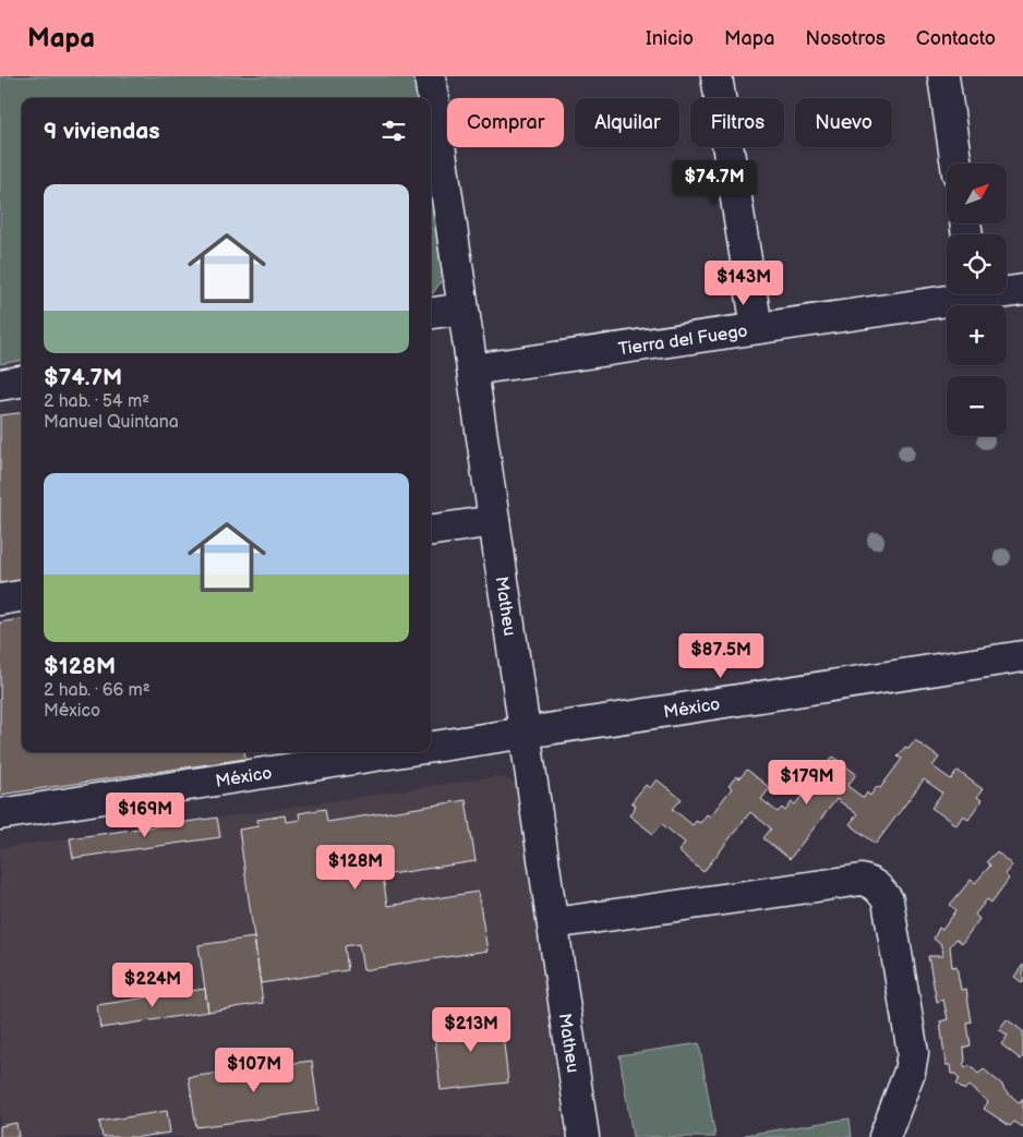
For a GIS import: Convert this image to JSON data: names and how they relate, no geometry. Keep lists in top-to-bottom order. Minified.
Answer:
{"streets":{"street":["Tierra del Fuego","Matheu","México"]},"crossings":[["Tierra del Fuego","Matheu"],["Matheu","México"]],"north":"top right","page":{"header":"Mapa","nav":["Inicio","Mapa","Nosotros","Contacto"],"chip":["Comprar","Alquilar","Filtros","Nuevo"],"heading":"9 viviendas","price":["$74.7M","$143M","$87.5M","$179M","$169M","$128M","$224M","$213M","$107M"],"map_buttons":["+","−"],"list":[{"name":"$74.7M","note":"2 hab. · 54 m² · Manuel Quintana"},{"name":"$128M","note":"2 hab. · 66 m² · México"}]}}
